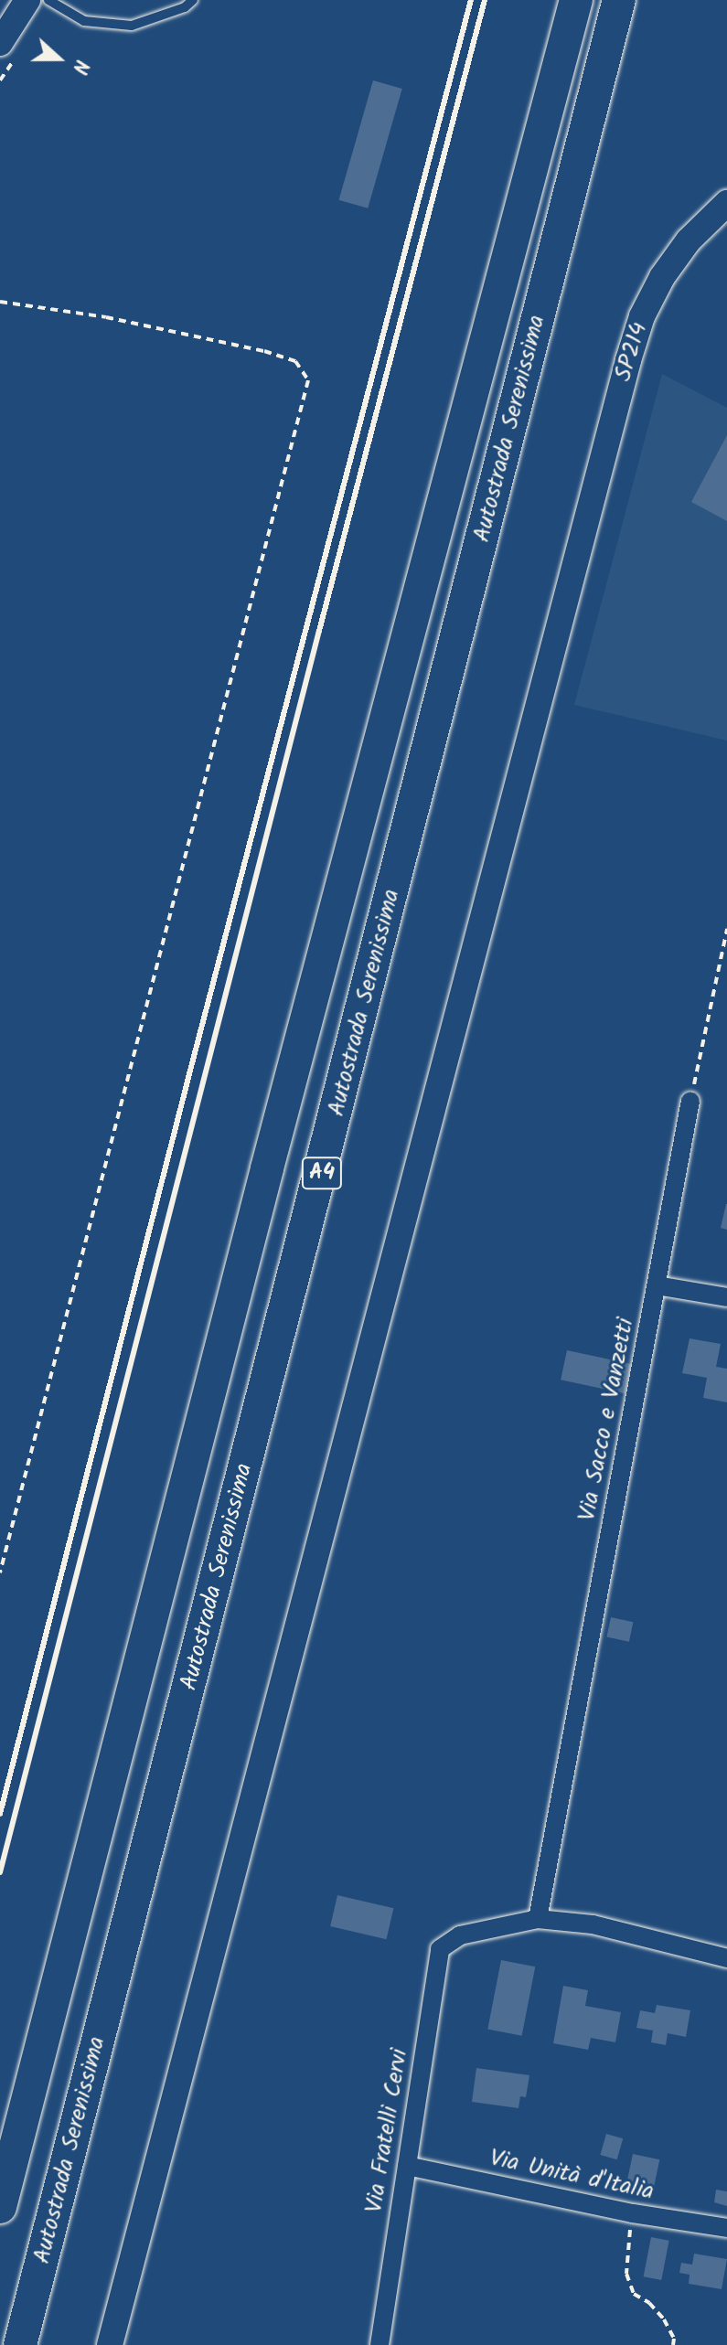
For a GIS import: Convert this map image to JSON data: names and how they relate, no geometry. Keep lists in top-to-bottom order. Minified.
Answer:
{"streets":{"highway":["Autostrada Serenissima","A4"],"street":["SP214","Via Sacco e Vanzetti","Via Fratelli Cervi","Via Unità d'Italia"]},"crossings":[["Via Sacco e Vanzetti","Via Fratelli Cervi"],["Via Fratelli Cervi","Via Unità d'Italia"]],"north":"right"}
